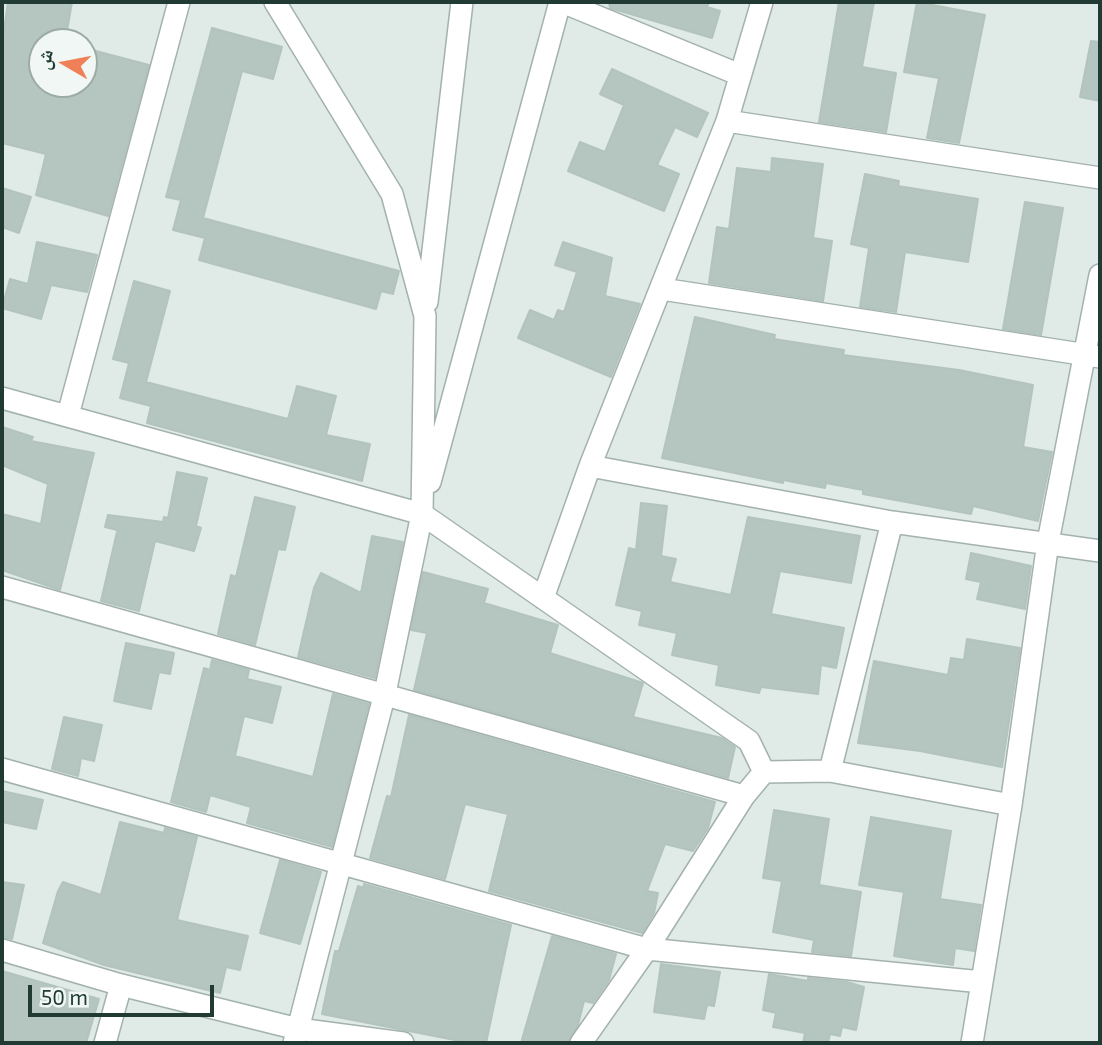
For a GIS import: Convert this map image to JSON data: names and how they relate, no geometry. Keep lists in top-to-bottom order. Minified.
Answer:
{"scale_bar":"50 m","north":"left"}
